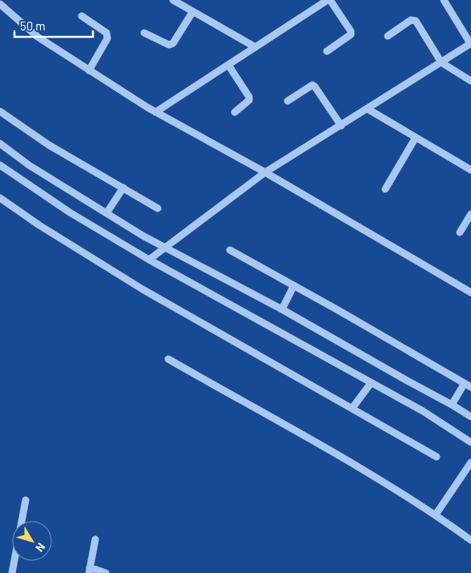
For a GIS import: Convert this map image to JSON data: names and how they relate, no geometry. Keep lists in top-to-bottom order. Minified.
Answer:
{"scale_bar":"50 m","north":"bottom right"}
